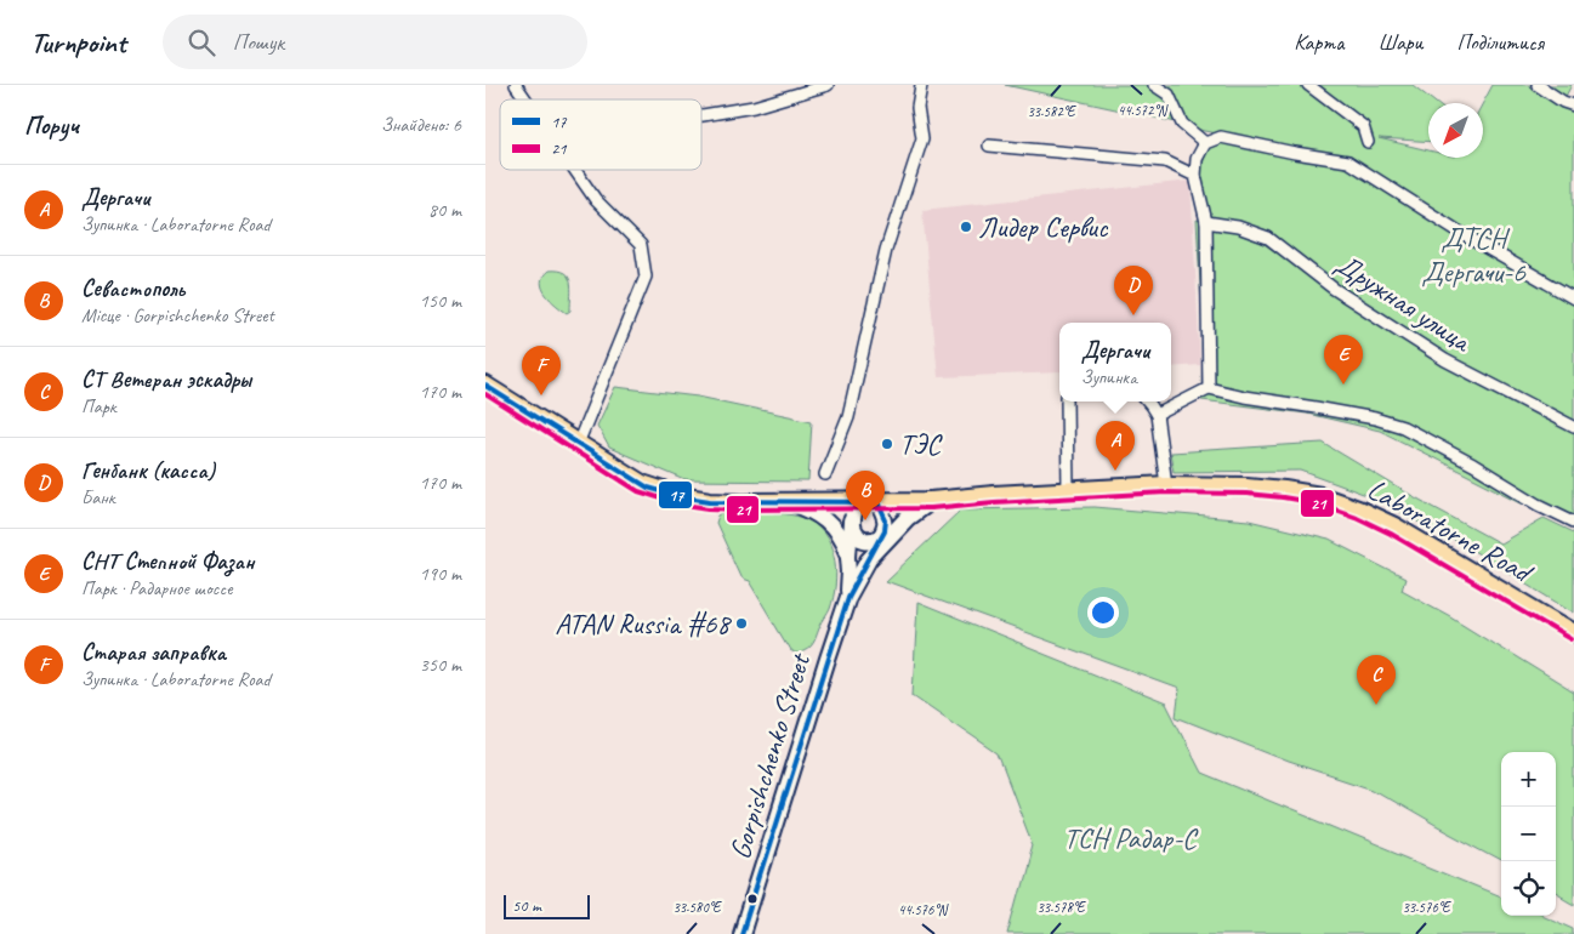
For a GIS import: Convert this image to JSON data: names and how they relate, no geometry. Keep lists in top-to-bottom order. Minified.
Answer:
{"streets":{"main road":["Laboratorne Road","Gorpishchenko Street"],"street":["Дружная улица"]},"crossings":[["Laboratorne Road","Gorpishchenko Street"]],"parks":["ДТСН Дергачи-6","ТСН Радар-С"],"places":["Лидер Сервис","ТЭС","ATAN Russia #68"],"lines":["transit line 17","transit line 21"],"legend":["17","21"],"scale_bar":"50 m","north":"bottom left","page":{"header":"Turnpoint","search":"Пошук","nav":["Карта","Шари","Поділитися"],"heading":["Поруч","Знайдено: 6"],"list":[{"mark":"A","name":"Дергачи","note":"Зупинка · Laboratorne Road","value":"80 m"},{"mark":"B","name":"Севастополь","note":"Місце · Gorpishchenko Street","value":"150 m"},{"mark":"C","name":"СТ Ветеран эскадры","note":"Парк","value":"170 m"},{"mark":"D","name":"Генбанк (касса)","note":"Банк","value":"170 m"},{"mark":"E","name":"СНТ Степной Фазан","note":"Парк · Радарное шоссе","value":"190 m"},{"mark":"F","name":"Старая заправка","note":"Зупинка · Laboratorne Road","value":"350 m"}],"pins":["D","E","F","A","B","C"],"popup":["Дергачи","Зупинка"],"map_buttons":["+","−"],"scale":"50 m"},"coordinates":["44.572°N","33.582°E","33.580°E","33.578°E","33.576°E","44.576°N"]}
